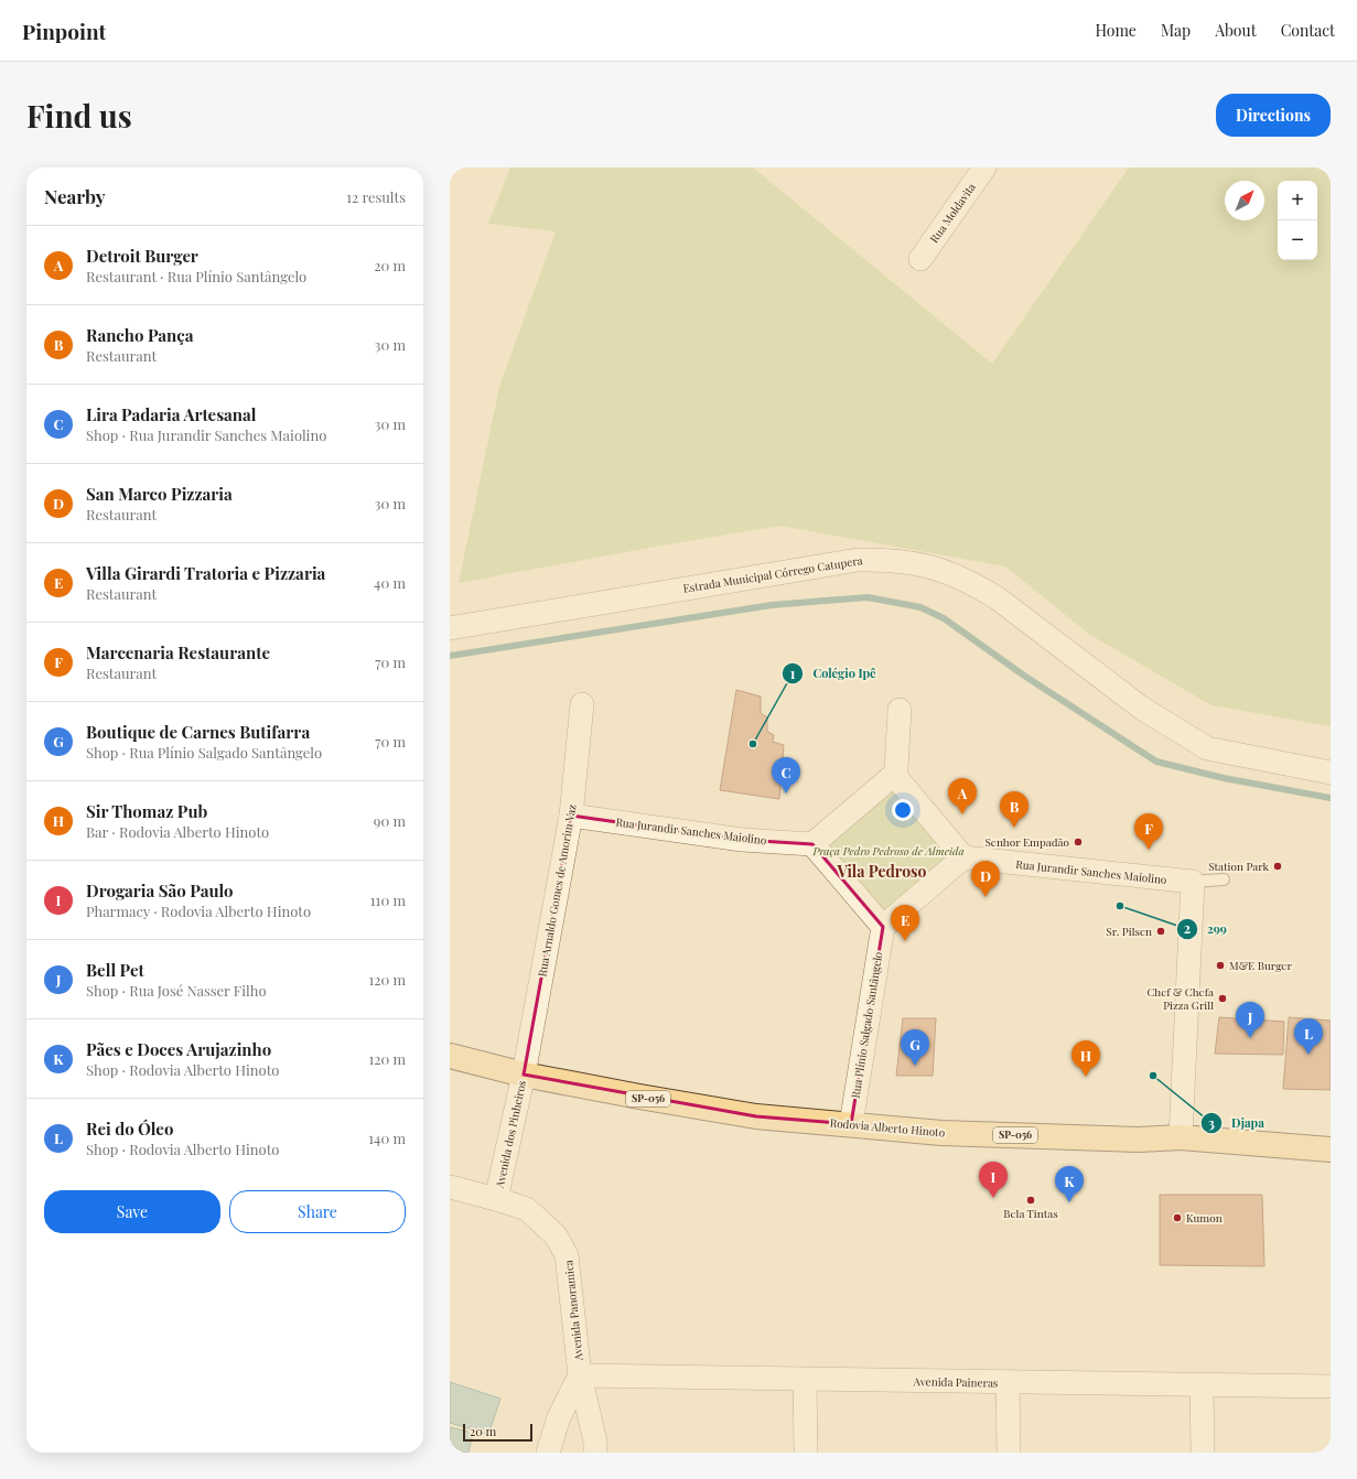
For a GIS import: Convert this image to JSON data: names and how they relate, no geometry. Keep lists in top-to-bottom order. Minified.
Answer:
{"streets":{"main road":["SP-056","Rodovia Alberto Hinoto"],"street":["Rua Moldavita","Estrada Municipal Córrego Catupera","Rua Jurandir Sanches Maiolino","Rua Arnaldo Gomes de Amorim Vaz","Rua Plínio Salgado Santângelo","Avenida dos Pinheiros","Avenida Panoramica","Avenida Paineras"]},"crossings":[["Rua Jurandir Sanches Maiolino","Rua Arnaldo Gomes de Amorim Vaz"],["Rua Arnaldo Gomes de Amorim Vaz","Rodovia Alberto Hinoto"],["Rua Arnaldo Gomes de Amorim Vaz","Avenida dos Pinheiros"],["Rua Plínio Salgado Santângelo","Rodovia Alberto Hinoto"],["Rodovia Alberto Hinoto","Avenida dos Pinheiros"],["Avenida dos Pinheiros","Avenida Panoramica"],["Avenida Panoramica","Avenida Paineras"]],"districts":["Vila Pedroso"],"parks":["Praça Pedro Pedroso de Almeida"],"places":["Colégio Ipê","Senhor Empadão","Station Park","299","Sr. Pilsen","M&E Burger","Chef & Chefa Pizza Grill","Djapa","Bela Tintas","Kumon"],"scale_bar":"20 m","north":"top right","page":{"header":"Pinpoint","nav":["Home","Map","About","Contact"],"buttons":["Directions",["Save","Share"]],"title":"Find us","heading":["Nearby","12 results"],"map_buttons":["+","−"],"list":[{"mark":"A","name":"Detroit Burger","note":"Restaurant · Rua Plínio Santângelo","value":"20 m"},{"mark":"B","name":"Rancho Pança","note":"Restaurant","value":"30 m"},{"mark":"C","name":"Lira Padaria Artesanal","note":"Shop · Rua Jurandir Sanches Maiolino","value":"30 m"},{"mark":"D","name":"San Marco Pizzaria","note":"Restaurant","value":"30 m"},{"mark":"E","name":"Villa Girardi Tratoria e Pizzaria","note":"Restaurant","value":"40 m"},{"mark":"F","name":"Marcenaria Restaurante","note":"Restaurant","value":"70 m"},{"mark":"G","name":"Boutique de Carnes Butifarra","note":"Shop · Rua Plínio Salgado Santângelo","value":"70 m"},{"mark":"H","name":"Sir Thomaz Pub","note":"Bar · Rodovia Alberto Hinoto","value":"90 m"},{"mark":"I","name":"Drogaria São Paulo","note":"Pharmacy · Rodovia Alberto Hinoto","value":"110 m"},{"mark":"J","name":"Bell Pet","note":"Shop · Rua José Nasser Filho","value":"120 m"},{"mark":"K","name":"Pães e Doces Arujazinho","note":"Shop · Rodovia Alberto Hinoto","value":"120 m"},{"mark":"L","name":"Rei do Óleo","note":"Shop · Rodovia Alberto Hinoto","value":"140 m"}],"pins":["C","A","B","F","D","E","J","L","G","H","I","K"],"scale":"20 m"}}
